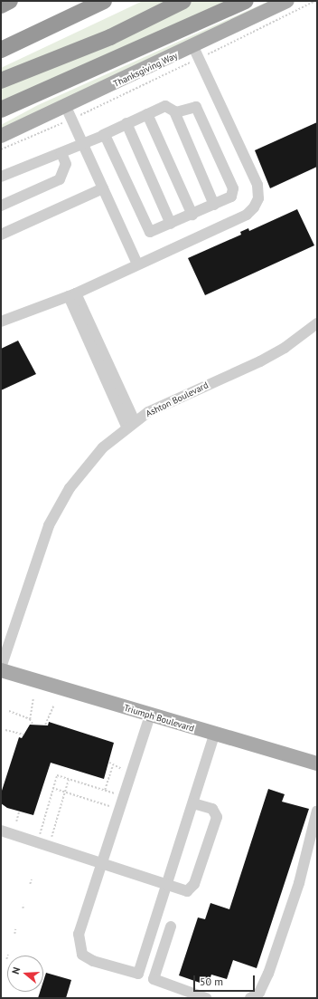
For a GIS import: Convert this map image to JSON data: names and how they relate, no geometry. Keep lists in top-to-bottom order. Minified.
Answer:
{"streets":{"main road":["Thanksgiving Way","Triumph Boulevard"],"street":["Ashton Boulevard"]},"scale_bar":"50 m","north":"left"}
